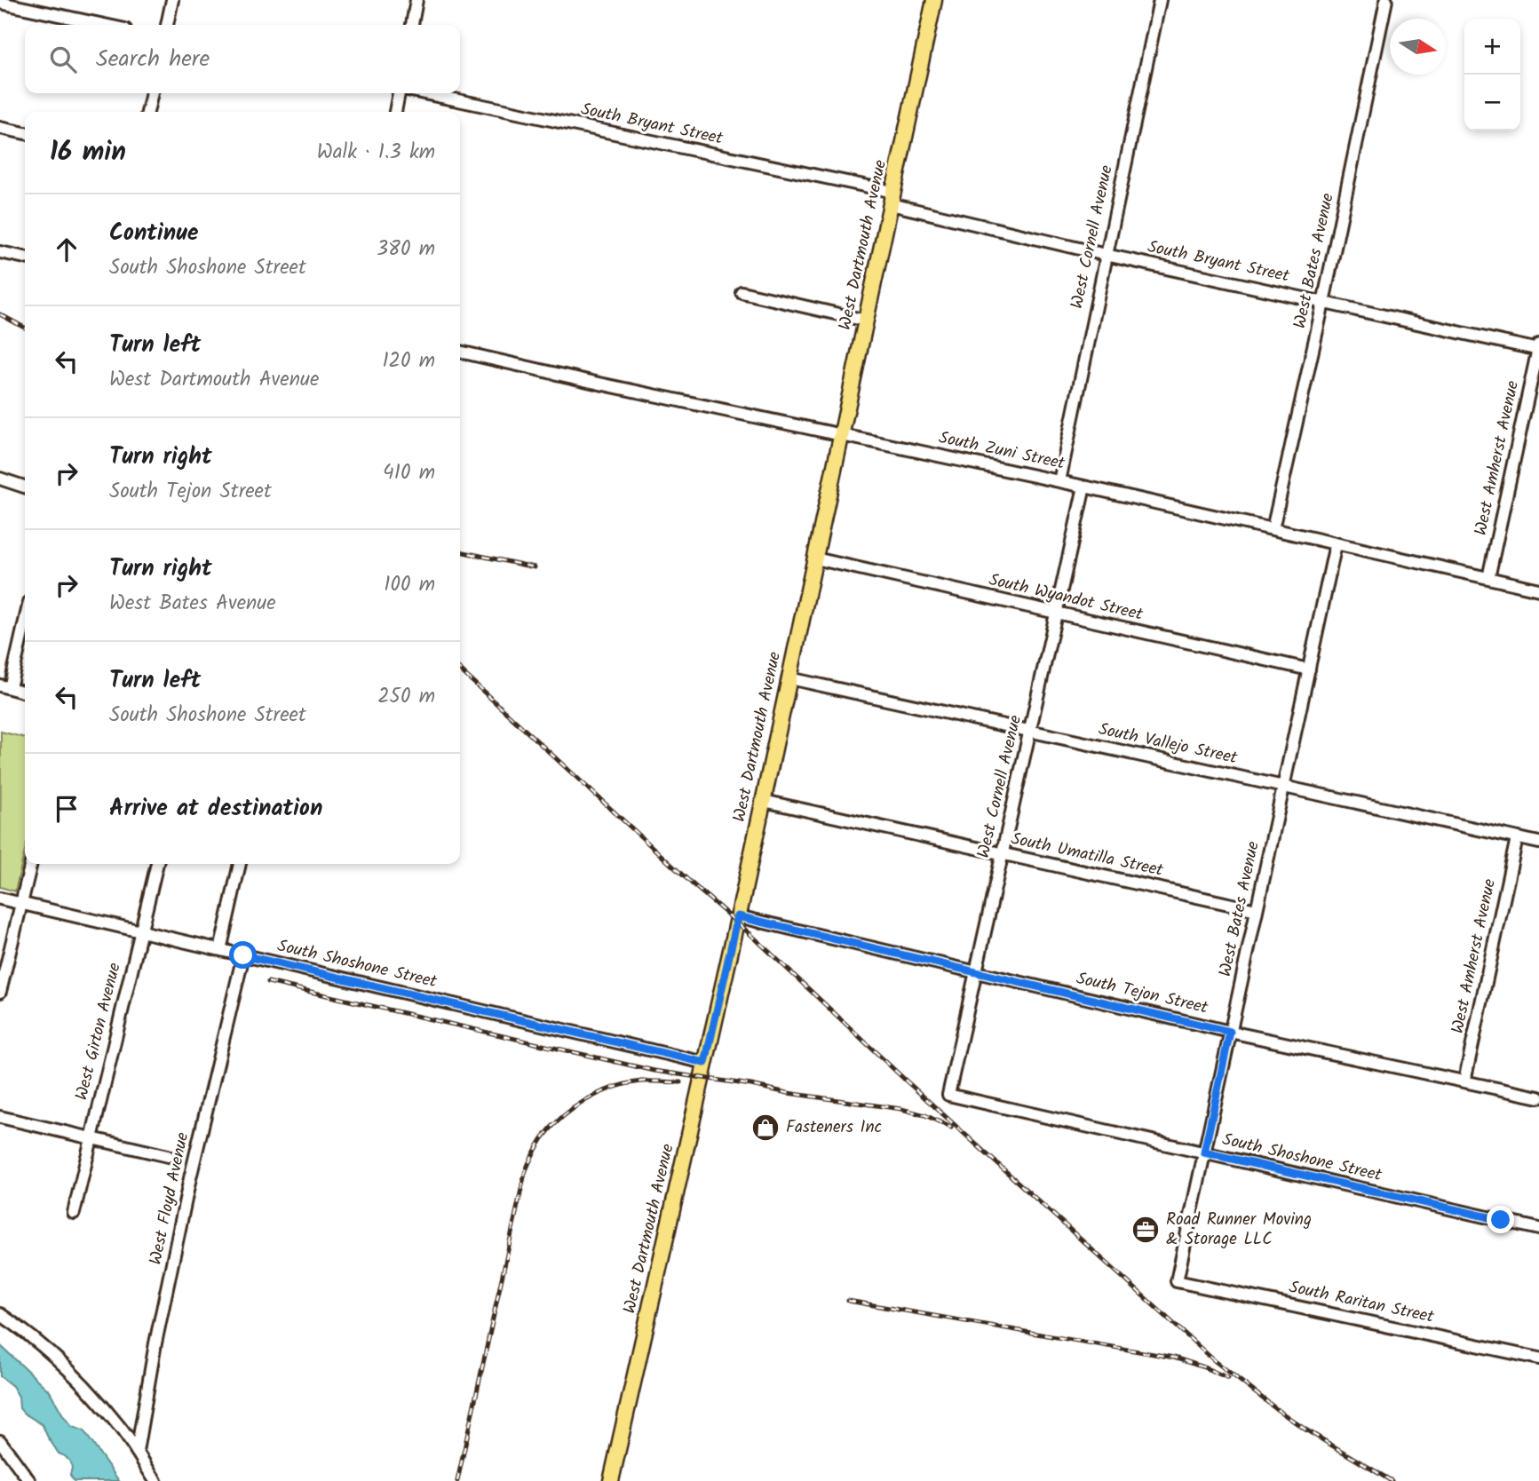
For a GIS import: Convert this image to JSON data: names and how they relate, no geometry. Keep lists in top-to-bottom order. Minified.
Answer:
{"streets":{"main road":["West Dartmouth Avenue"],"street":["South Bryant Street","West Cornell Avenue","West Bates Avenue","South Zuni Street","West Amherst Avenue","South Wyandot Street","South Vallejo Street","South Umatilla Street","South Shoshone Street","South Tejon Street","West Girton Avenue","West Floyd Avenue","South Raritan Street"]},"crossings":[["South Bryant Street","West Cornell Avenue"],["South Bryant Street","West Dartmouth Avenue"],["South Bryant Street","West Bates Avenue"],["South Bryant Street","West Amherst Avenue"],["West Cornell Avenue","South Zuni Street"],["West Cornell Avenue","South Wyandot Street"],["West Cornell Avenue","South Vallejo Street"],["West Cornell Avenue","South Umatilla Street"],["West Cornell Avenue","South Shoshone Street"],["West Cornell Avenue","South Tejon Street"],["West Dartmouth Avenue","South Zuni Street"],["West Dartmouth Avenue","South Wyandot Street"],["West Dartmouth Avenue","South Vallejo Street"],["West Dartmouth Avenue","South Umatilla Street"],["West Dartmouth Avenue","South Shoshone Street"],["West Dartmouth Avenue","South Tejon Street"],["West Bates Avenue","South Zuni Street"],["West Bates Avenue","South Wyandot Street"],["West Bates Avenue","South Vallejo Street"],["West Bates Avenue","South Umatilla Street"],["West Bates Avenue","South Shoshone Street"],["West Bates Avenue","South Tejon Street"],["West Bates Avenue","South Raritan Street"],["South Zuni Street","West Amherst Avenue"],["West Amherst Avenue","South Vallejo Street"],["West Amherst Avenue","South Tejon Street"],["South Shoshone Street","West Girton Avenue"],["South Shoshone Street","West Floyd Avenue"]],"places":{"shop":["Fasteners Inc"],"office":["Road Runner Moving & Storage LLC"]},"north":"right","page":{"map_buttons":["+","−"],"search":"Search here","heading":["16 min","Walk · 1.3 km"],"list":[["Continue","South Shoshone Street","380 m"],["Turn left","West Dartmouth Avenue","120 m"],["Turn right","South Tejon Street","410 m"],["Turn right","West Bates Avenue","100 m"],["Turn left","South Shoshone Street","250 m"],"Arrive at destination"]}}
